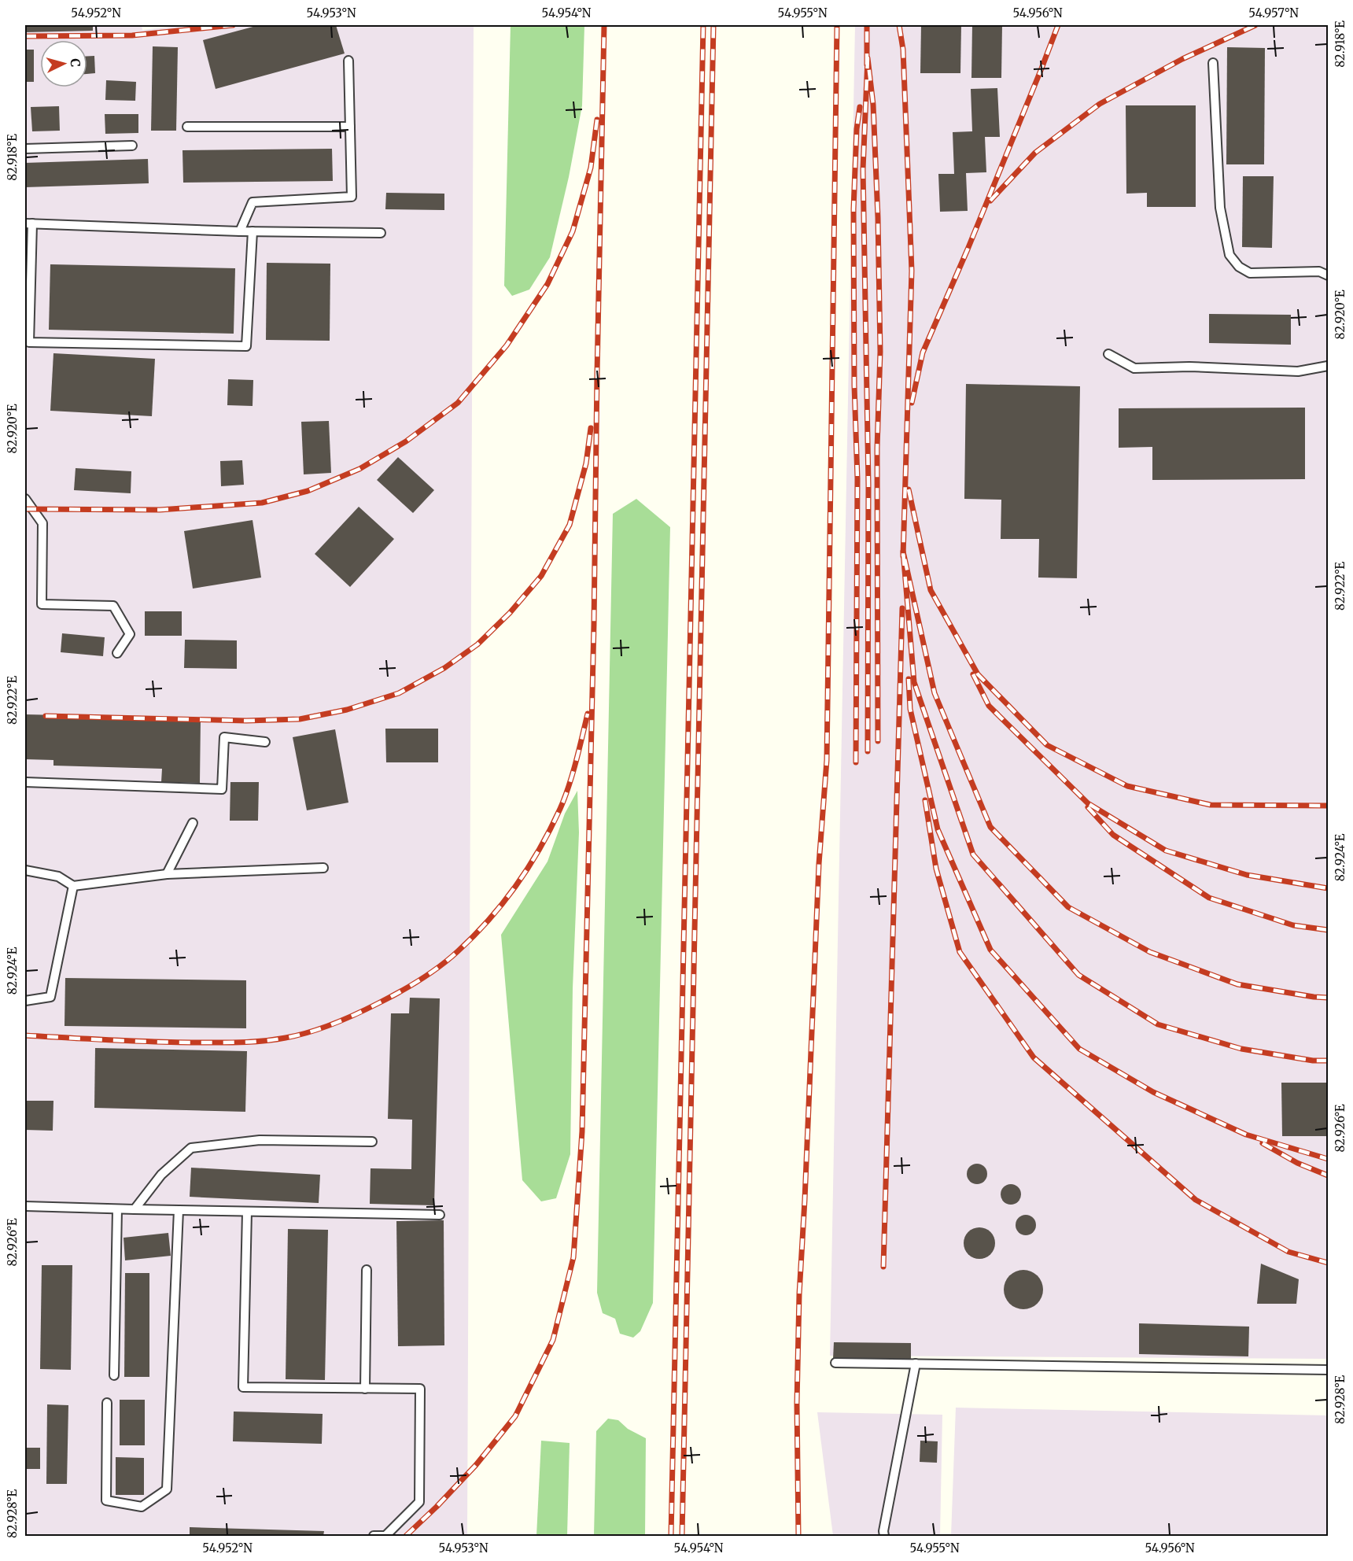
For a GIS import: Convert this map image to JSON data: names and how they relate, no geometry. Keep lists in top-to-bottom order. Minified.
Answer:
{"north":"right","coordinates":["54.952°N","54.953°N","54.954°N","54.955°N","54.956°N","54.957°N","82.918°E","82.920°E","82.922°E","82.924°E","82.926°E","82.928°E"]}
